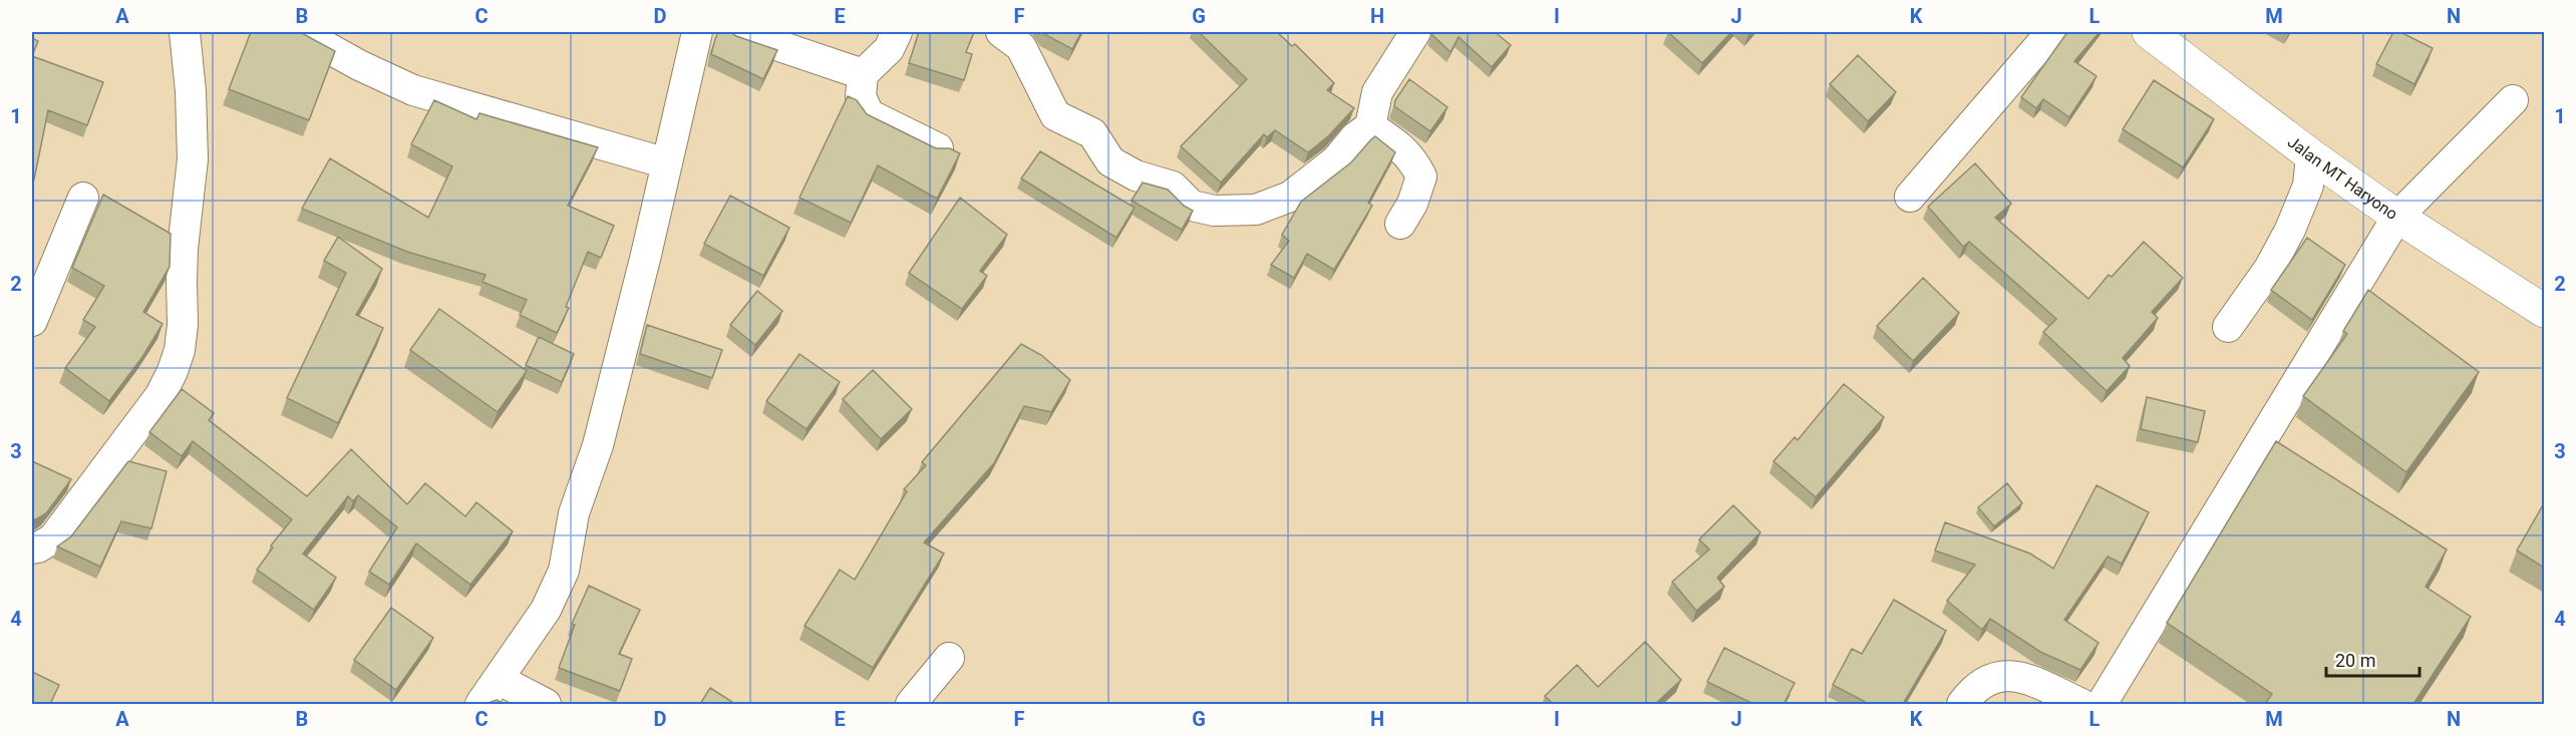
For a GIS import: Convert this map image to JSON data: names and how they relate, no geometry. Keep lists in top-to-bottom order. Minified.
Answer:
{"streets":{"main road":["Jalan MT Haryono"]},"scale_bar":"20 m","grid":{"columns":["A","B","C","D","E","F","G","H","I","J","K","L","M","N"],"rows":["1","2","3","4"]}}
